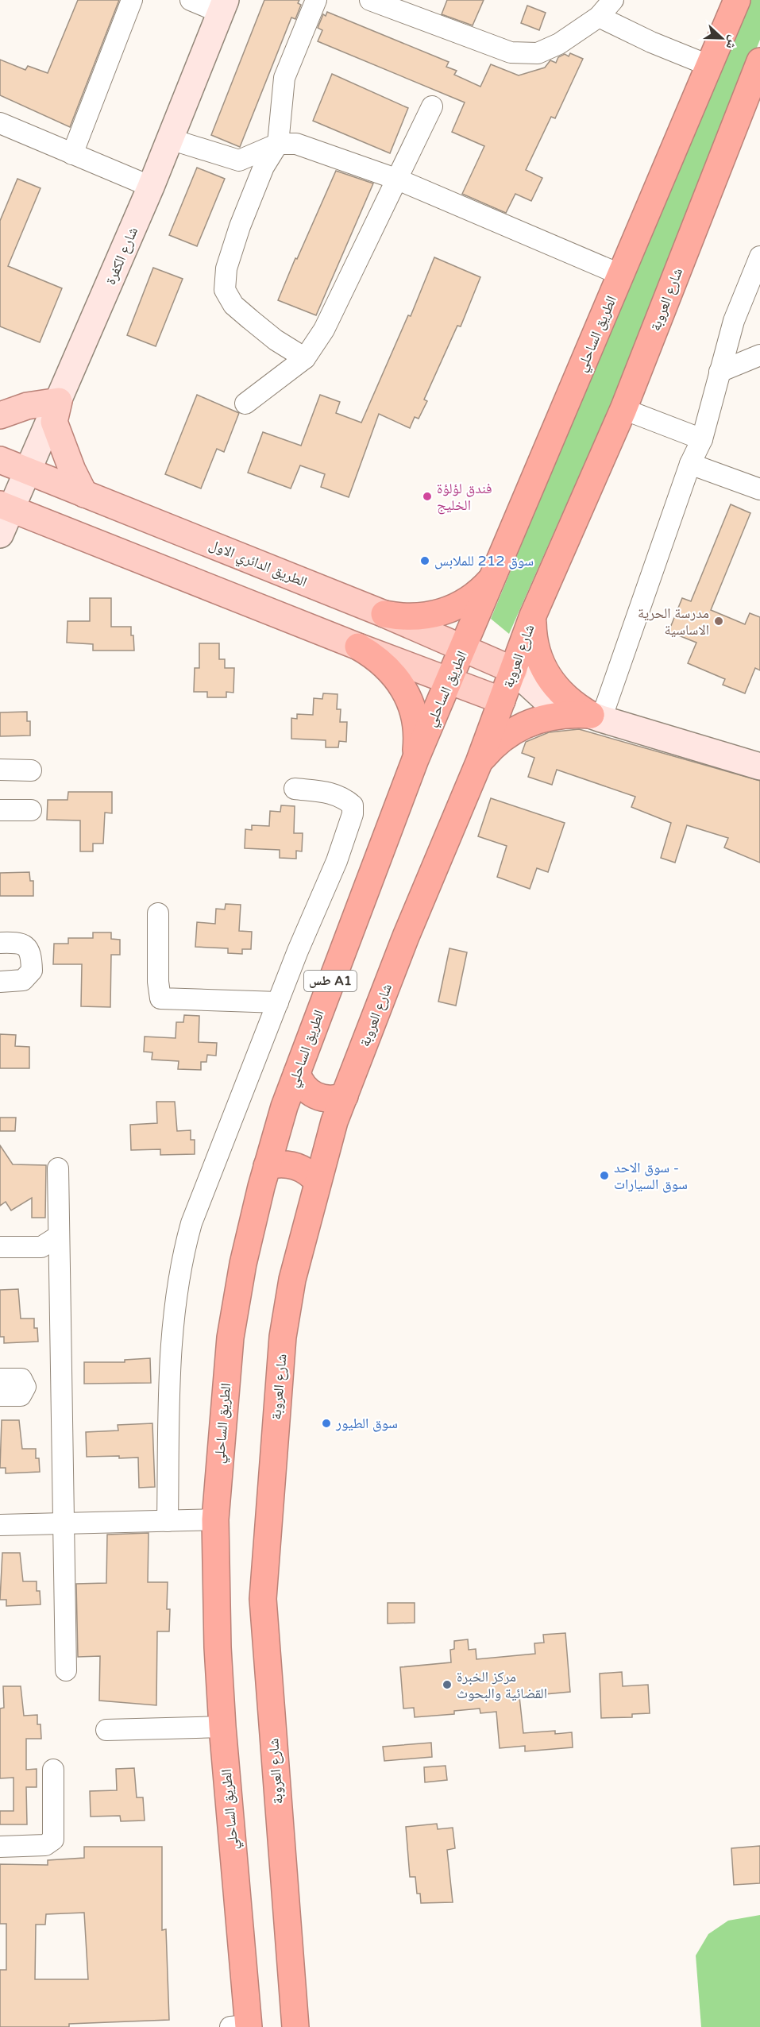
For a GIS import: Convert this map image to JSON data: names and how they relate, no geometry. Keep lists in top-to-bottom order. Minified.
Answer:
{"streets":{"highway":["شارع العروبة","الطريق الساحلي","طس A1"],"main road":["الطريق الدائري الاول"],"street":["شارع الكفرة"]},"crossings":[["شارع الكفرة","الطريق الدائري الاول"],["شارع العروبة","الطريق الدائري الاول"],["الطريق الساحلي","الطريق الدائري الاول"]],"places":["فندق لؤلؤة الخليج","سوق 212 للملابس","مدرسة الحرية الاساسية","سوق الاحد - سوق السيارات","سوق الطيور","مركز الخبرة القضائية والبحوث"],"north":"right"}
